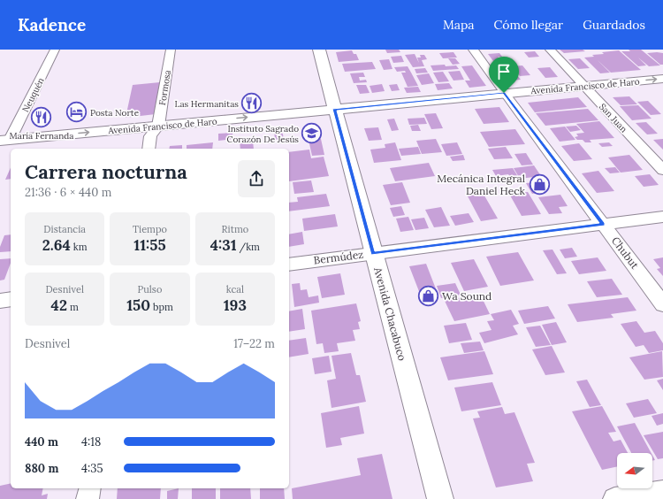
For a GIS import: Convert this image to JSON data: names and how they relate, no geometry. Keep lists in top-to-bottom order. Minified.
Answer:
{"streets":{"main road":["Avenida Francisco de Haro","Avenida Chacabuco"],"street":["Formosa","Neuquén","San Juan","Chubut","Bermúdez"]},"crossings":[["Avenida Francisco de Haro","Formosa"],["Avenida Francisco de Haro","Neuquén"],["Avenida Francisco de Haro","San Juan"],["Avenida Francisco de Haro","Chubut"],["Avenida Francisco de Haro","Avenida Chacabuco"],["Chubut","Bermúdez"],["Bermúdez","Avenida Chacabuco"]],"one_way":["Avenida Francisco de Haro"],"places":{"restaurant":["Las Hermanitas","María Fernanda"],"hotel":["Posta Norte"],"school or university":["Instituto Sagrado Corazón De Jesús"],"shop":["Mecánica Integral Daniel Heck","Wa Sound"]},"north":"left","page":{"header":"Kadence","nav":["Mapa","Cómo llegar","Guardados"],"heading":["Carrera nocturna","21:36 · 6 × 440 m"],"stats":[["Distancia","2.64 km"],["Tiempo","11:55"],["Ritmo","4:31 /km"],["Desnivel","42 m"],["Pulso","150 bpm"],["kcal","193"]],"chart":["Desnivel","17–22 m"],"list":[{"name":"440 m","note":"4:18"},{"name":"880 m","note":"4:35"}]}}
